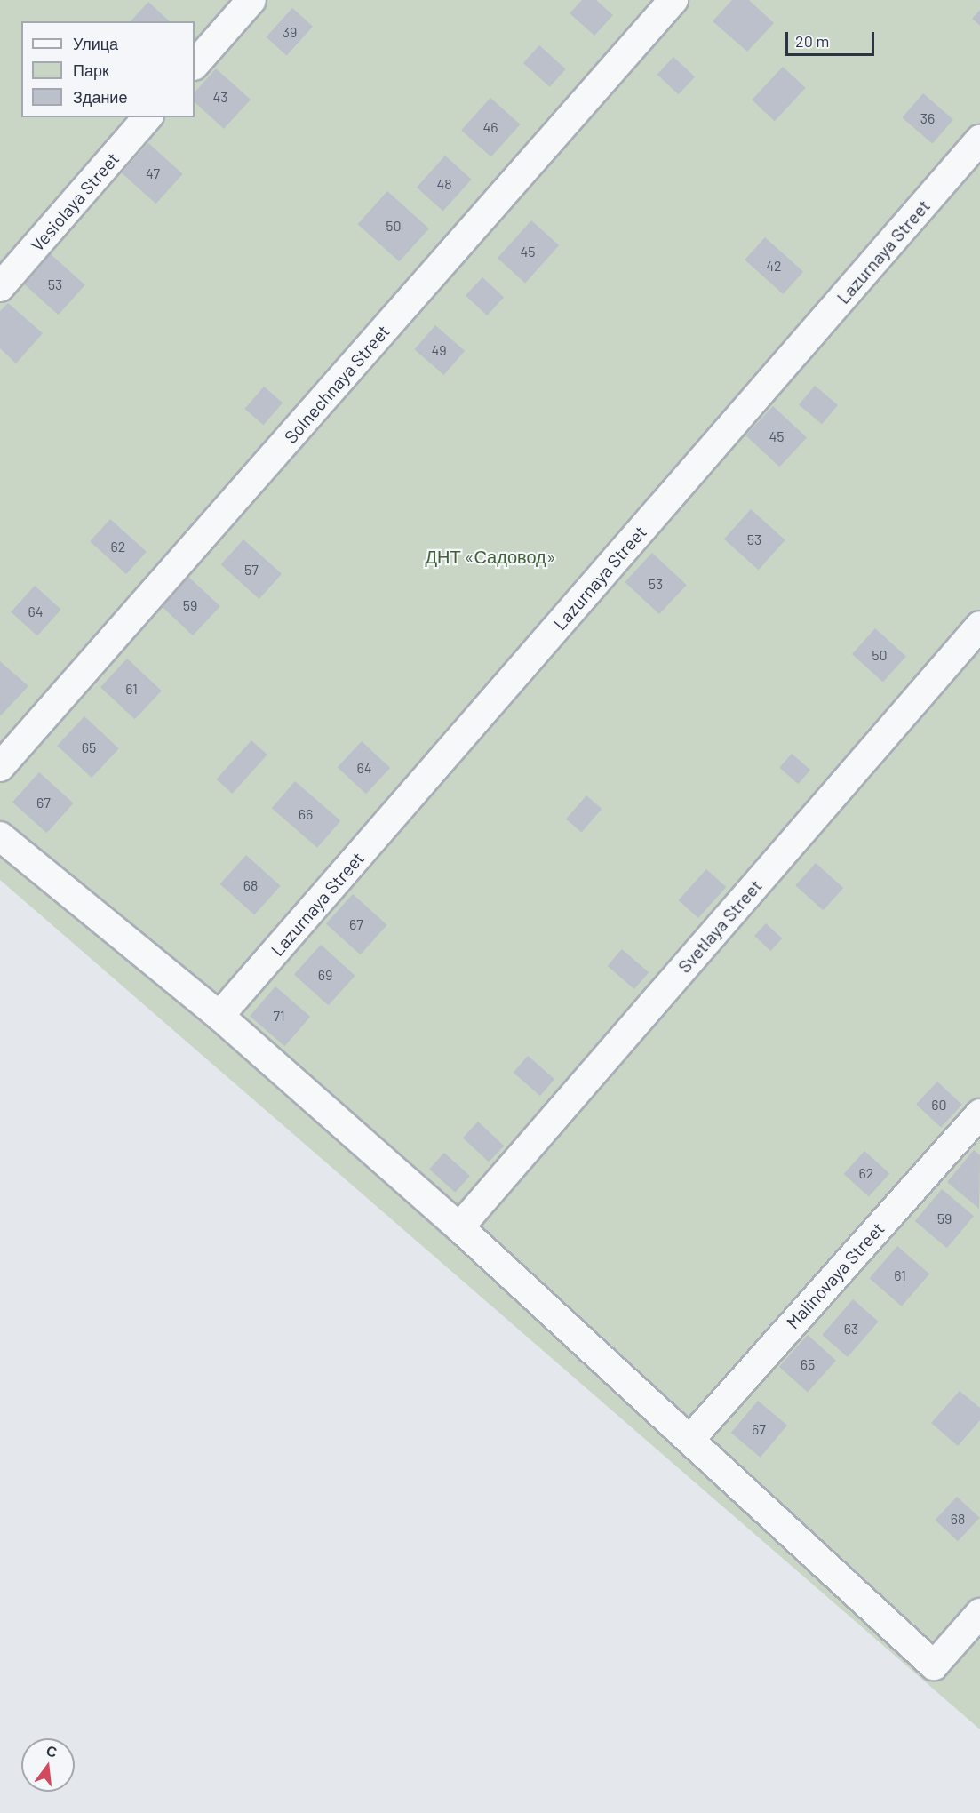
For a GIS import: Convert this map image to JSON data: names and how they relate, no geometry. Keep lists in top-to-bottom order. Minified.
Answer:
{"streets":{"street":["Vesiolaya Street","Lazurnaya Street","Solnechnaya Street","Svetlaya Street","Malinovaya Street"]},"parks":["ДНТ «Садовод»"],"house_numbers":["39","43","36","46","47","48","50","45","42","53","49","45","53","62","57","53","59","64","50","61","65","64","67","66","68","67","69","71","60","62","59","61","63","65","67","68"],"legend":["Улица","Парк","Здание"],"scale_bar":"20 m","north":"top"}
